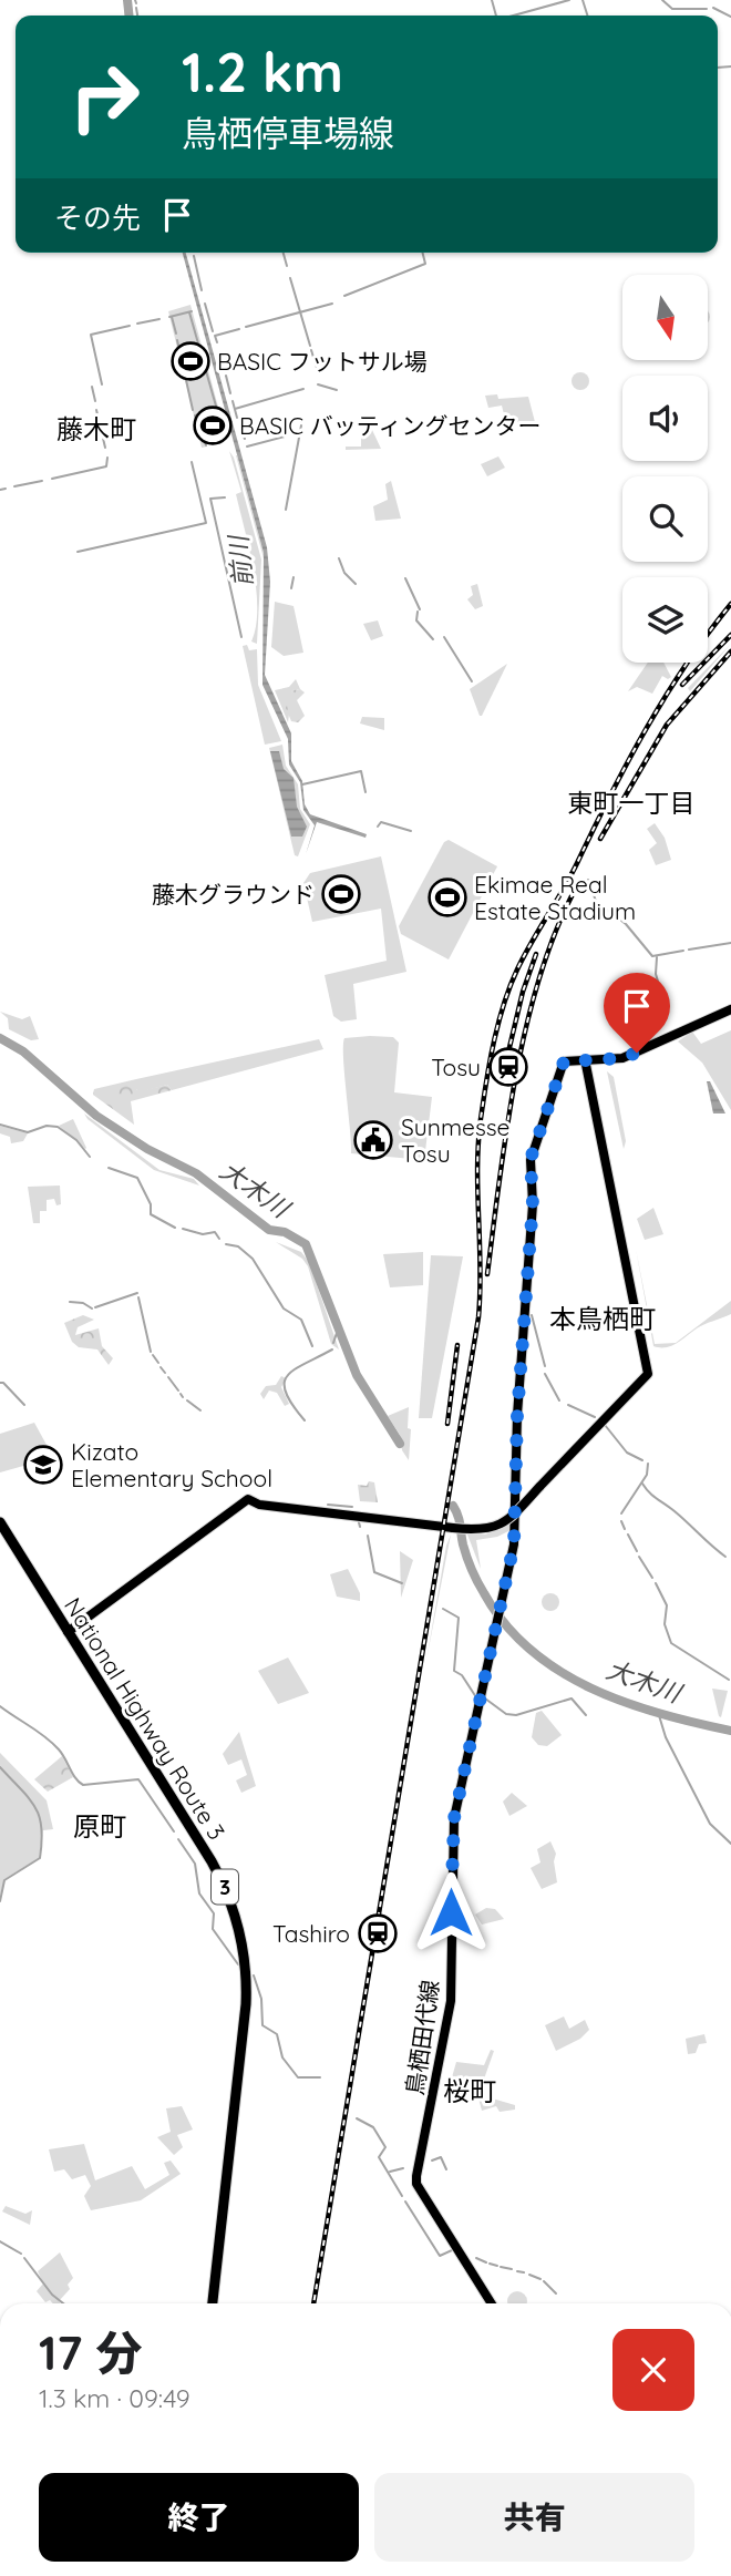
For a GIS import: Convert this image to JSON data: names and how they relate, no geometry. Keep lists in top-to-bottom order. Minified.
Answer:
{"streets":{"highway":["National Highway Route 3","3"],"main road":["鳥栖田代線"]},"districts":["藤木町","東町一丁目","本鳥栖町","原町","桜町"],"water":["前川","大木川"],"places":{"sports":["BASIC フットサル場","BASIC バッティングセンター","藤木グラウンド","Ekimae Real Estate Stadium"],"station":["Tosu","Tashiro"],"public building":["Sunmesse Tosu"],"school or university":["Kizato Elementary School"]},"north":"bottom","page":{"turn":["1.2 km","鳥栖停車場線"],"then":"その先","heading":["17 分","1.3 km · 09:49"],"buttons":["終了","共有"]}}
